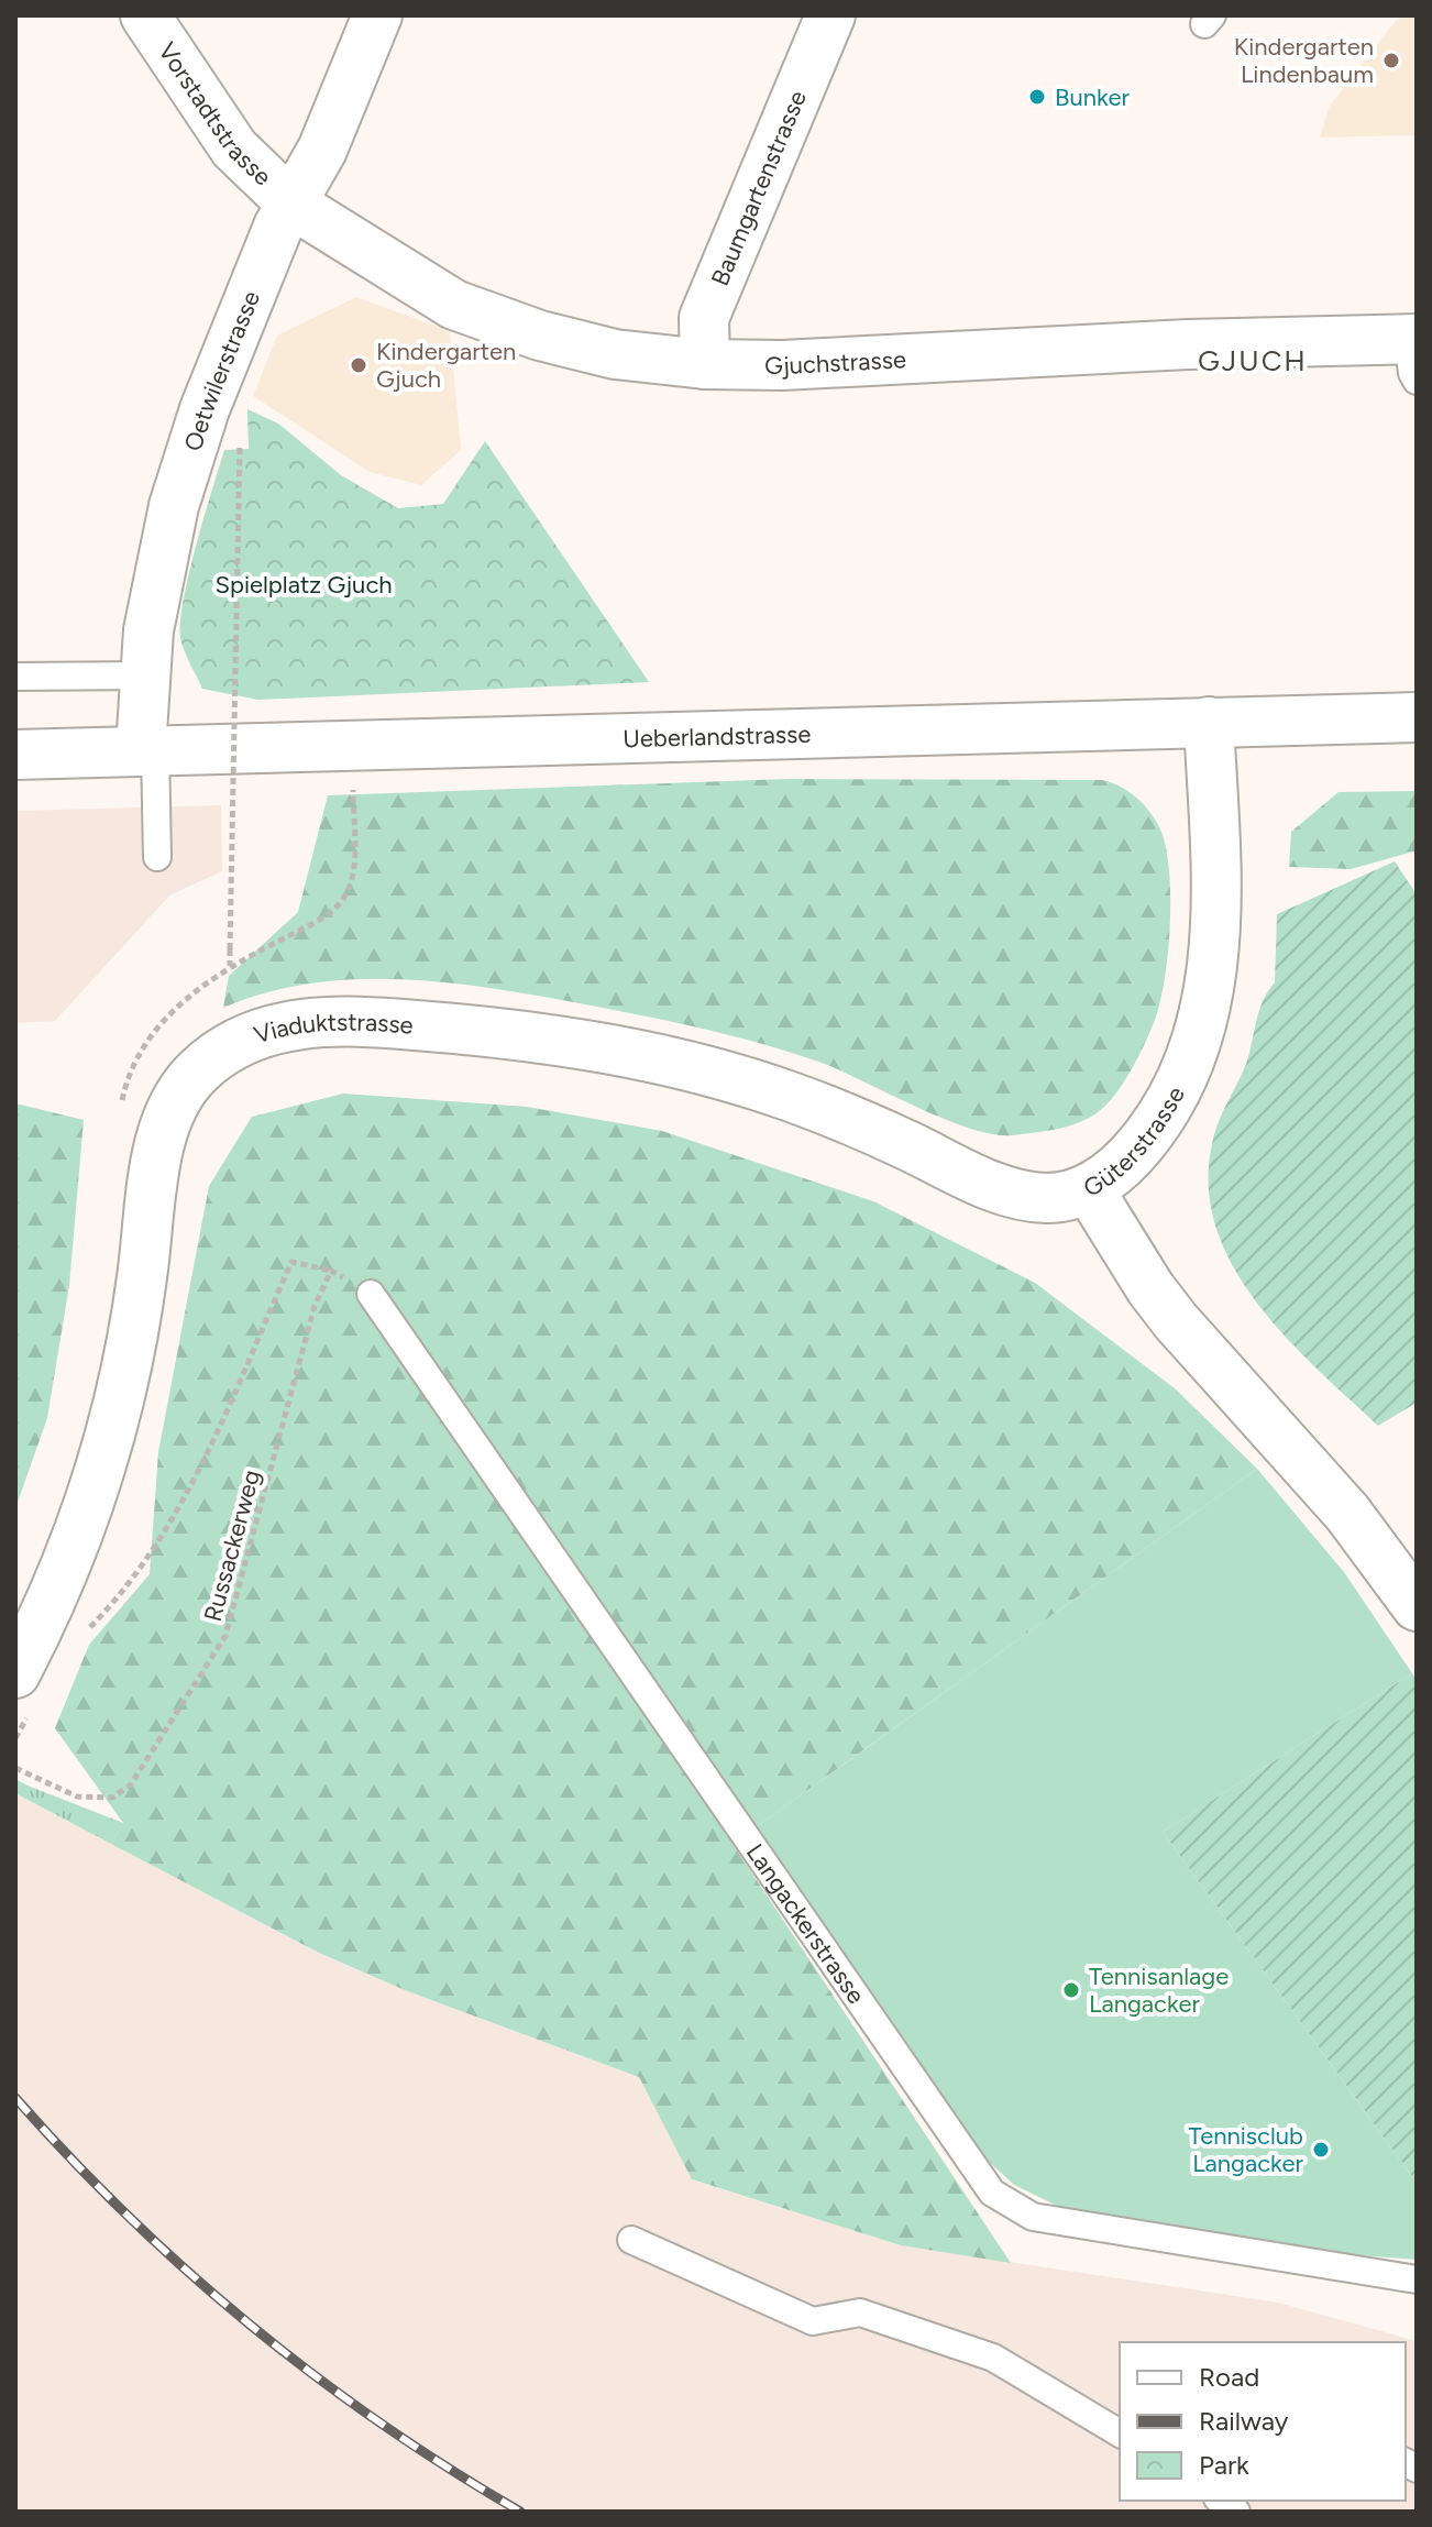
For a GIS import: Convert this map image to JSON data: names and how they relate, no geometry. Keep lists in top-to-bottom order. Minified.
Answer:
{"streets":{"street":["Vorstadtstrasse","Baumgartenstrasse","Gjuchstrasse","Oetwilerstrasse","Ueberlandstrasse","Viaduktstrasse","Güterstrasse"],"lane":["Langackerstrasse"],"path":["Russackerweg"]},"crossings":[["Vorstadtstrasse","Gjuchstrasse"],["Vorstadtstrasse","Oetwilerstrasse"],["Baumgartenstrasse","Gjuchstrasse"],["Gjuchstrasse","Oetwilerstrasse"],["Oetwilerstrasse","Ueberlandstrasse"],["Ueberlandstrasse","Güterstrasse"],["Viaduktstrasse","Güterstrasse"]],"districts":["GJUCH"],"parks":["Spielplatz Gjuch"],"places":["Kindergarten Lindenbaum","Bunker","Kindergarten Gjuch","Tennisanlage Langacker","Tennisclub Langacker"],"legend":["Road","Railway","Park"]}
